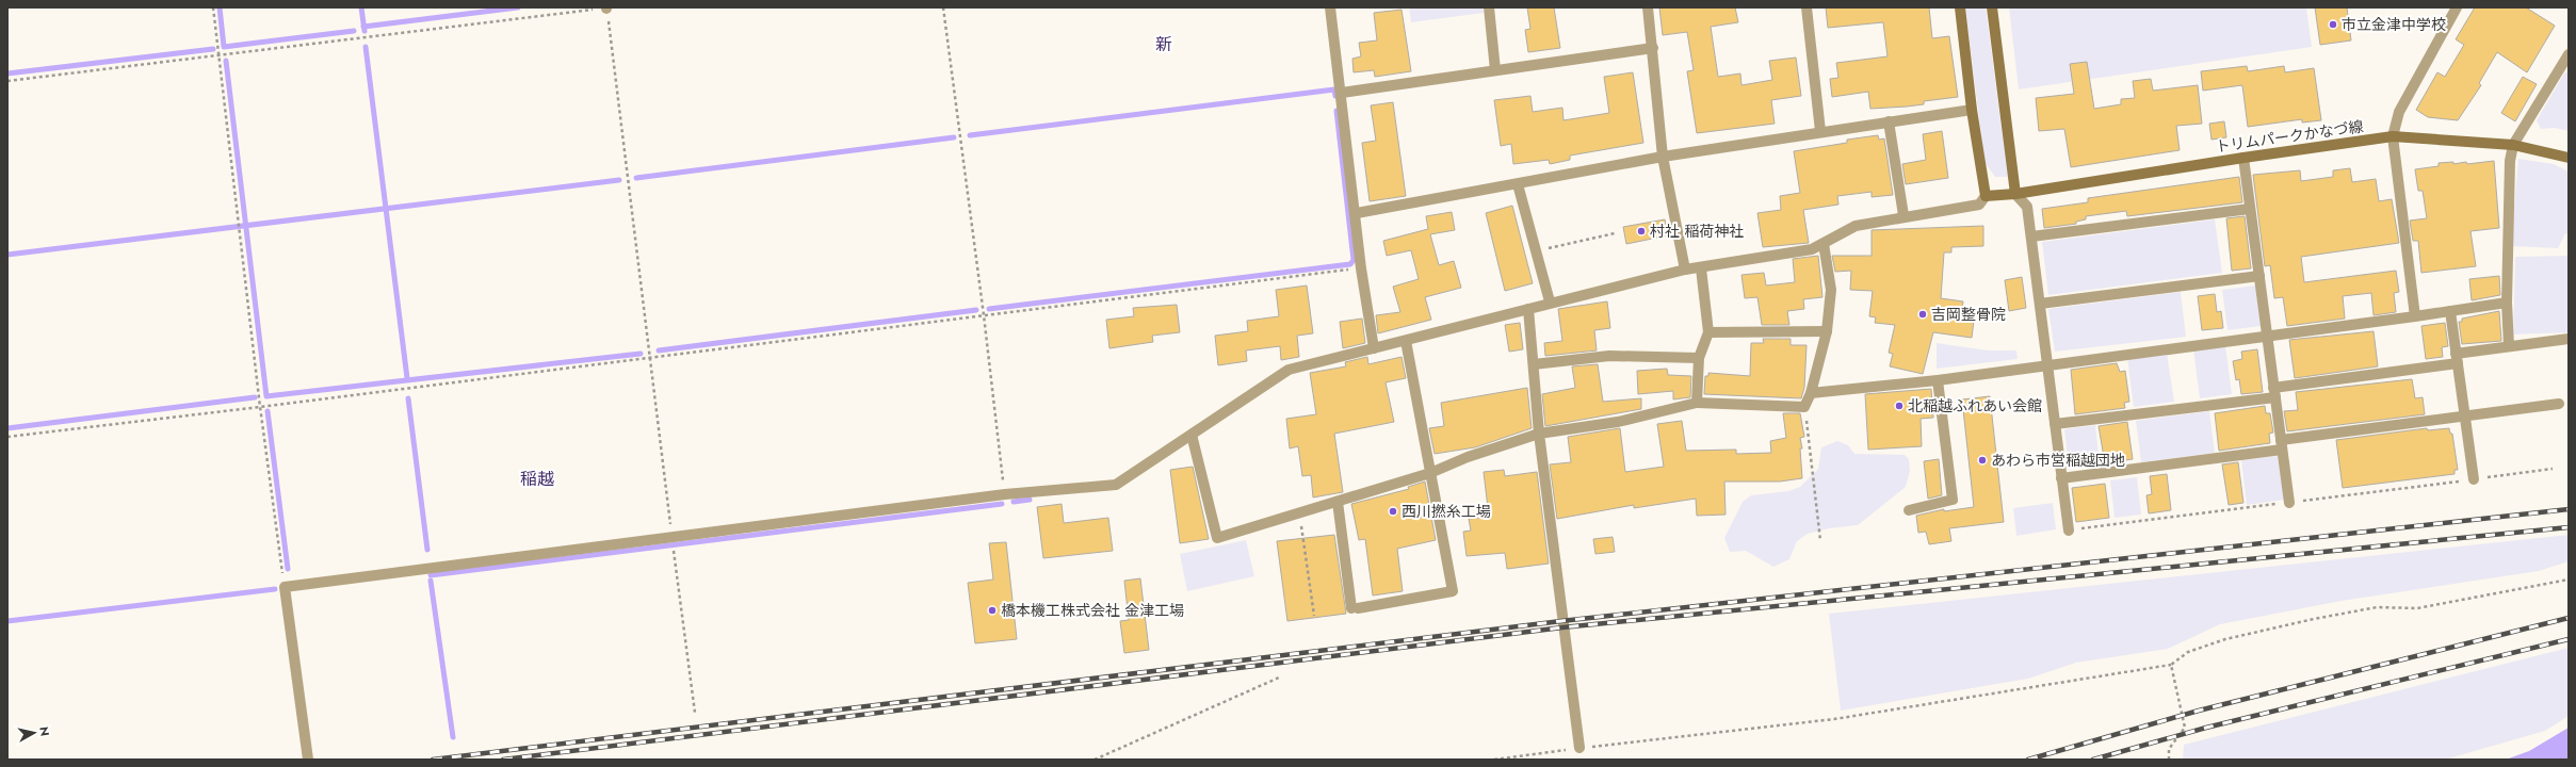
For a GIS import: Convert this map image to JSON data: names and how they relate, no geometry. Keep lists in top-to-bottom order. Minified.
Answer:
{"streets":{"main road":["トリムパークかなづ線"]},"districts":["新","稲越"],"places":["市立金津中学校","村社 稲荷神社","吉岡整骨院","北稲越ふれあい会館","あわら市営稲越団地","西川撚糸工場","橋本機工株式会社 金津工場"],"north":"right"}
